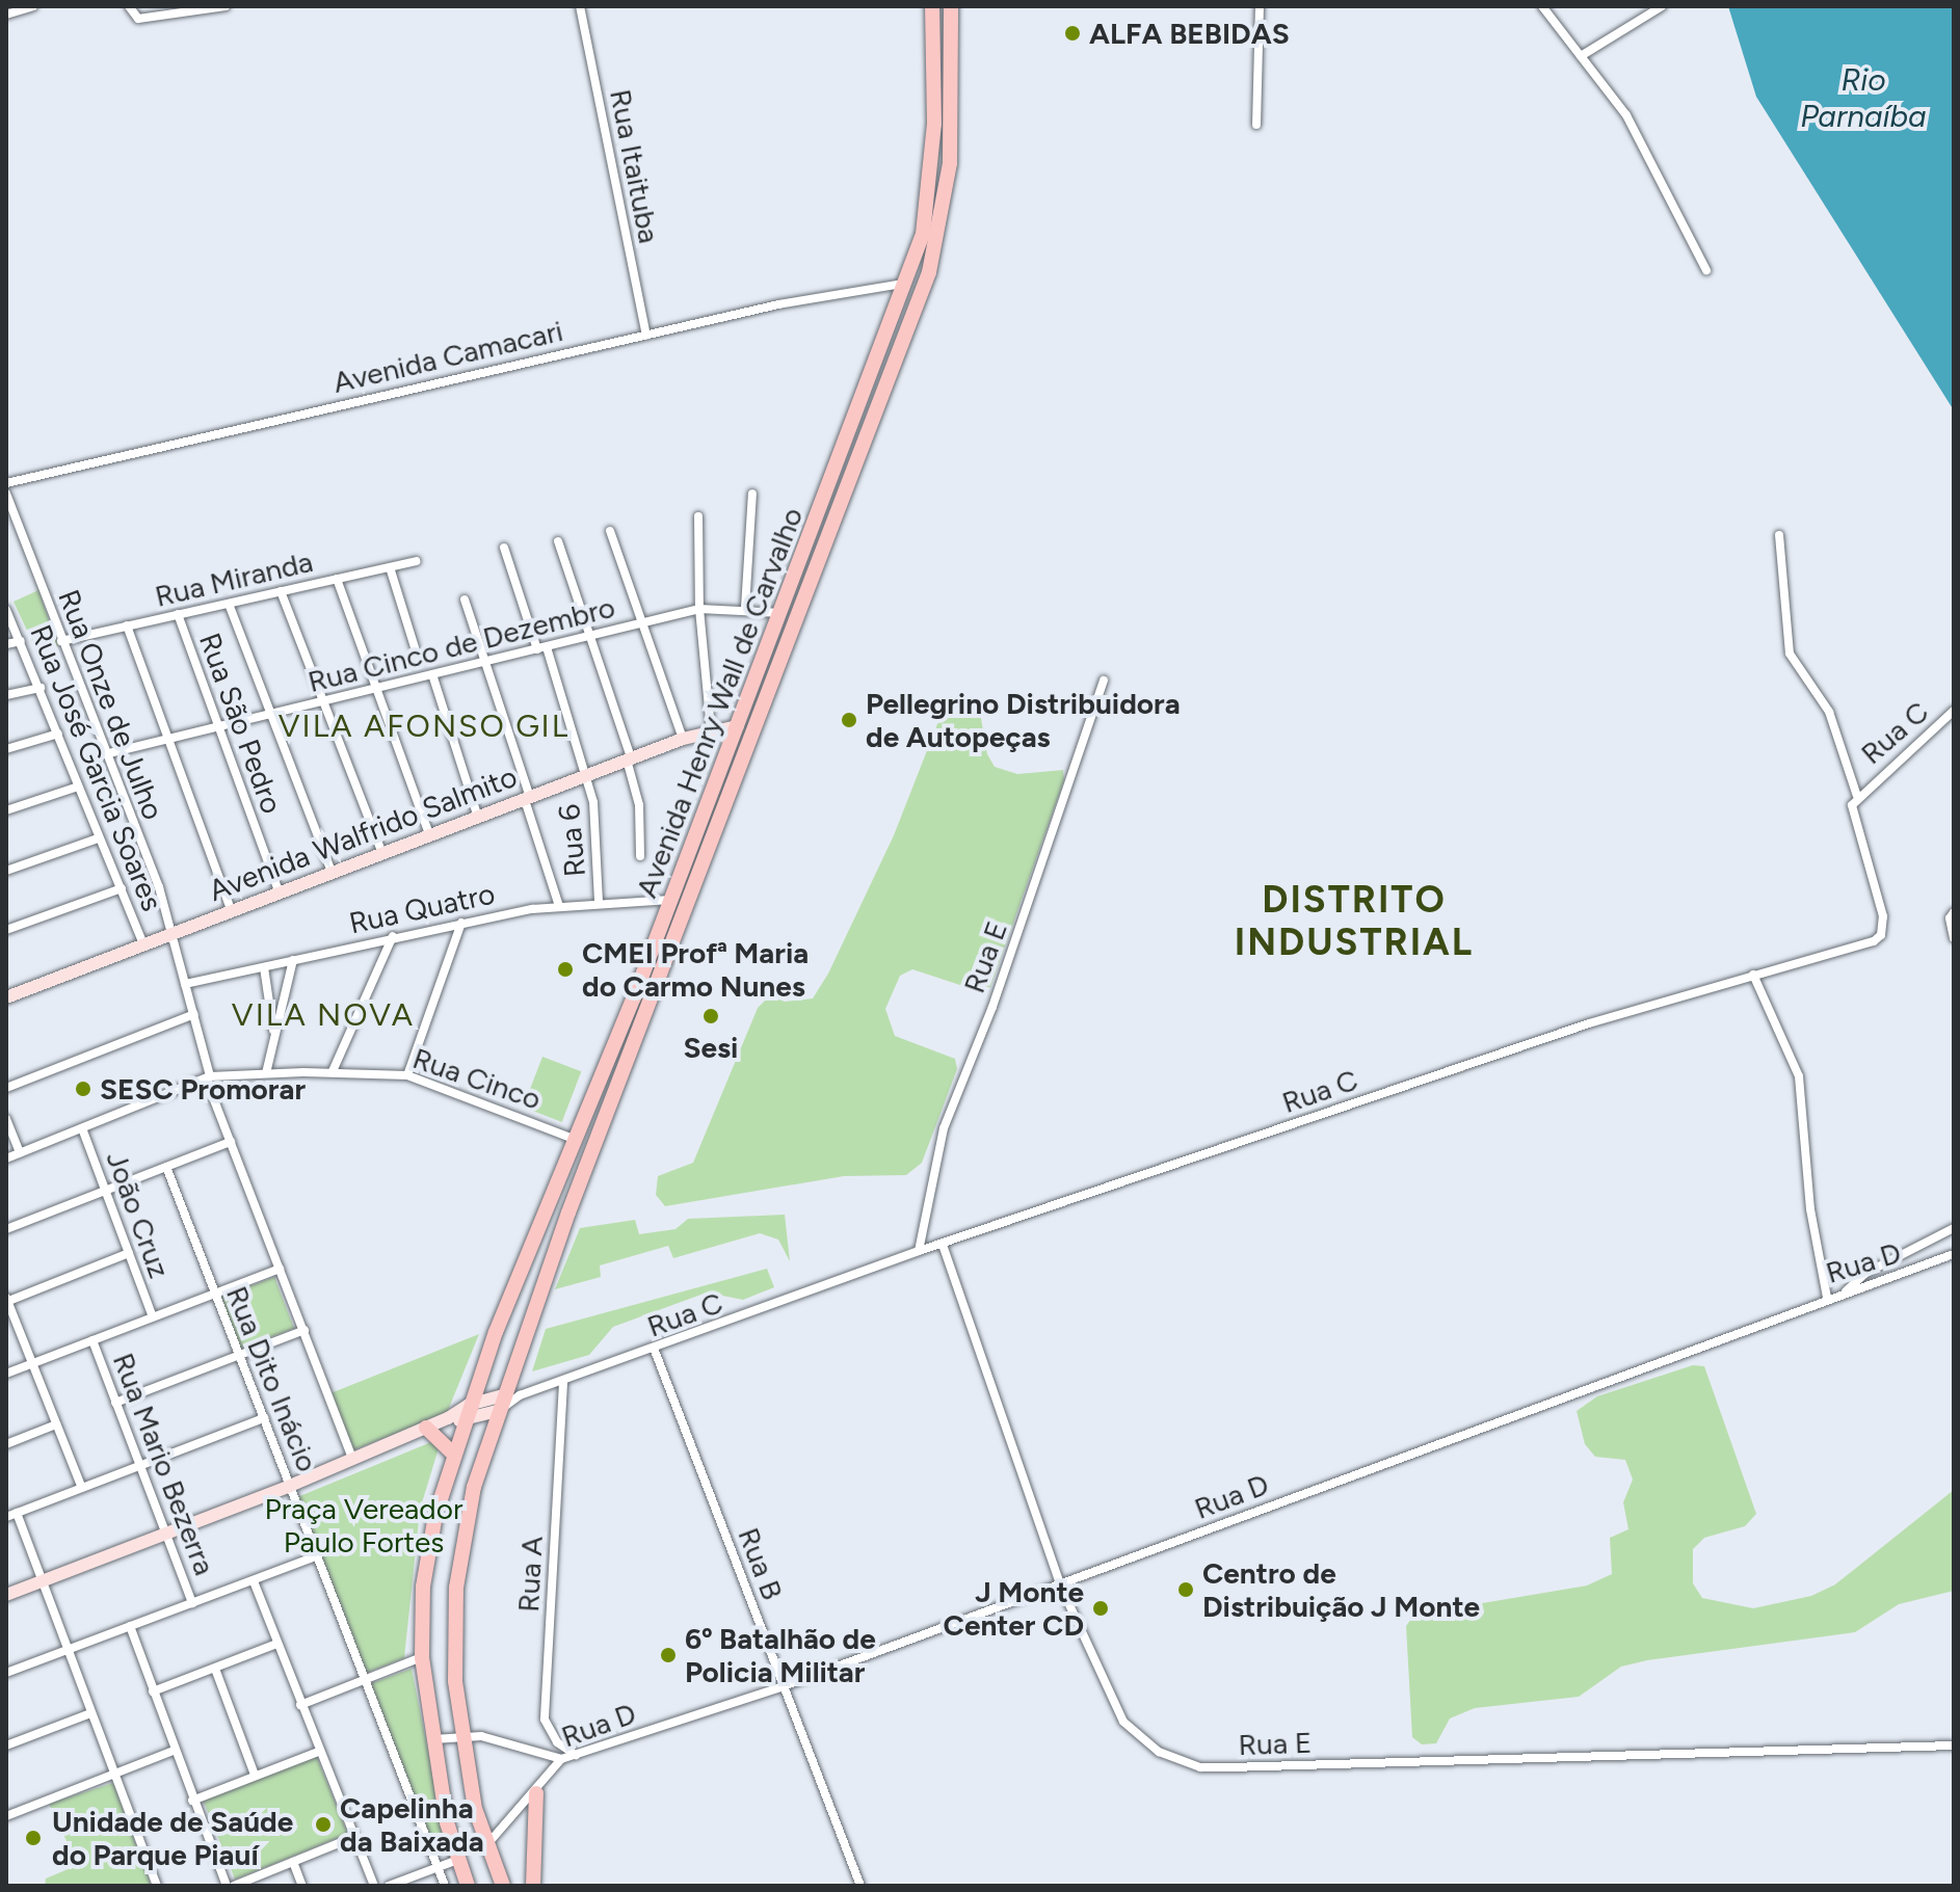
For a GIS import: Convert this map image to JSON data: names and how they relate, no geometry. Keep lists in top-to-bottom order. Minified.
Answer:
{"streets":{"main road":["Avenida Henry Wall de Carvalho"],"street":["Rua Itaituba","Avenida Camacari","Rua Miranda","Rua Cinco de Dezembro","Rua Onze de Julho","Rua São Pedro","Rua C","Rua José Garcia Soares","Avenida Walfrido Salmito","Rua 6","Rua Quatro","Rua E","Rua Cinco","João Cruz","Rua D","Rua Dito Inácio","Rua Mario Bezerra","Rua B","Rua A"]},"crossings":[["Rua Itaituba","Avenida Camacari"],["Avenida Camacari","Avenida Henry Wall de Carvalho"],["Rua Miranda","Rua Onze de Julho"],["Rua Miranda","Rua São Pedro"],["Rua Cinco de Dezembro","Avenida Henry Wall de Carvalho"],["Rua Cinco de Dezembro","Rua Onze de Julho"],["Rua Cinco de Dezembro","Rua São Pedro"],["Rua Cinco de Dezembro","Rua 6"],["Avenida Henry Wall de Carvalho","Rua C"],["Avenida Henry Wall de Carvalho","Avenida Walfrido Salmito"],["Avenida Henry Wall de Carvalho","Rua Quatro"],["Avenida Henry Wall de Carvalho","Rua Cinco"],["Avenida Henry Wall de Carvalho","Rua D"],["Rua Onze de Julho","Avenida Walfrido Salmito"],["Rua Onze de Julho","Rua Quatro"],["Rua Onze de Julho","Rua Cinco"],["Rua São Pedro","Avenida Walfrido Salmito"],["Rua C","Rua E"],["Rua C","Rua B"],["Rua C","Rua A"],["Rua José Garcia Soares","Avenida Walfrido Salmito"],["Avenida Walfrido Salmito","Rua 6"],["Rua 6","Rua Quatro"],["Rua E","Rua D"],["Rua Cinco","João Cruz"],["Rua D","Rua B"],["Rua D","Rua A"]],"districts":["VILA AFONSO GIL","DISTRITO INDUSTRIAL","VILA NOVA"],"water":["Rio Parnaíba"],"parks":["Praça Vereador Paulo Fortes"],"places":["ALFA BEBIDAS","Pellegrino Distribuidora de Autopeças","CMEI Profª Maria do Carmo Nunes","Sesi","SESC Promorar","Centro de Distribuição J Monte","J Monte Center CD","6º Batalhão de Policia Militar","Capelinha da Baixada","Unidade de Saúde do Parque Piauí"]}
